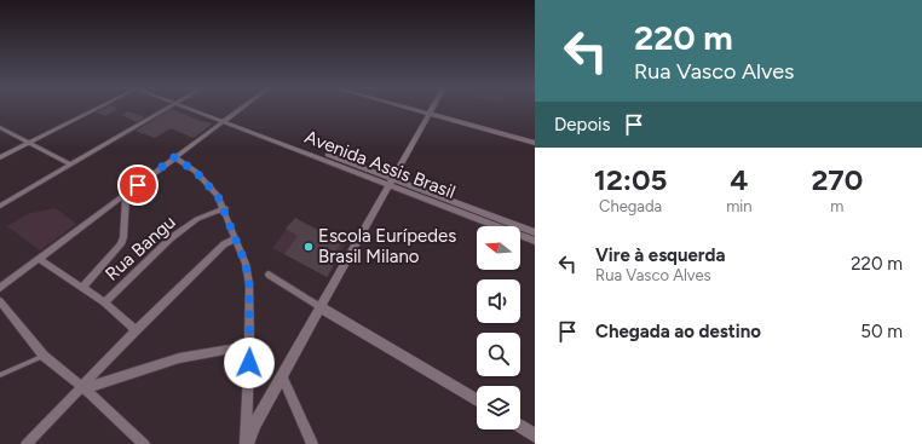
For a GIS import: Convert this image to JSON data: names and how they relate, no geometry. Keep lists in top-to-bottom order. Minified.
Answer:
{"streets":{"street":["Avenida Assis Brasil","Rua Bangu"]},"places":["Escola Eurípedes Brasil Milano"],"north":"left","page":{"turn":["220 m","Rua Vasco Alves"],"then":"Depois","eta":["12:05","Chegada","4","min","270","m"],"list":[{"name":"Vire à esquerda","note":"Rua Vasco Alves","value":"220 m"},{"name":"Chegada ao destino","value":"50 m"}]}}
